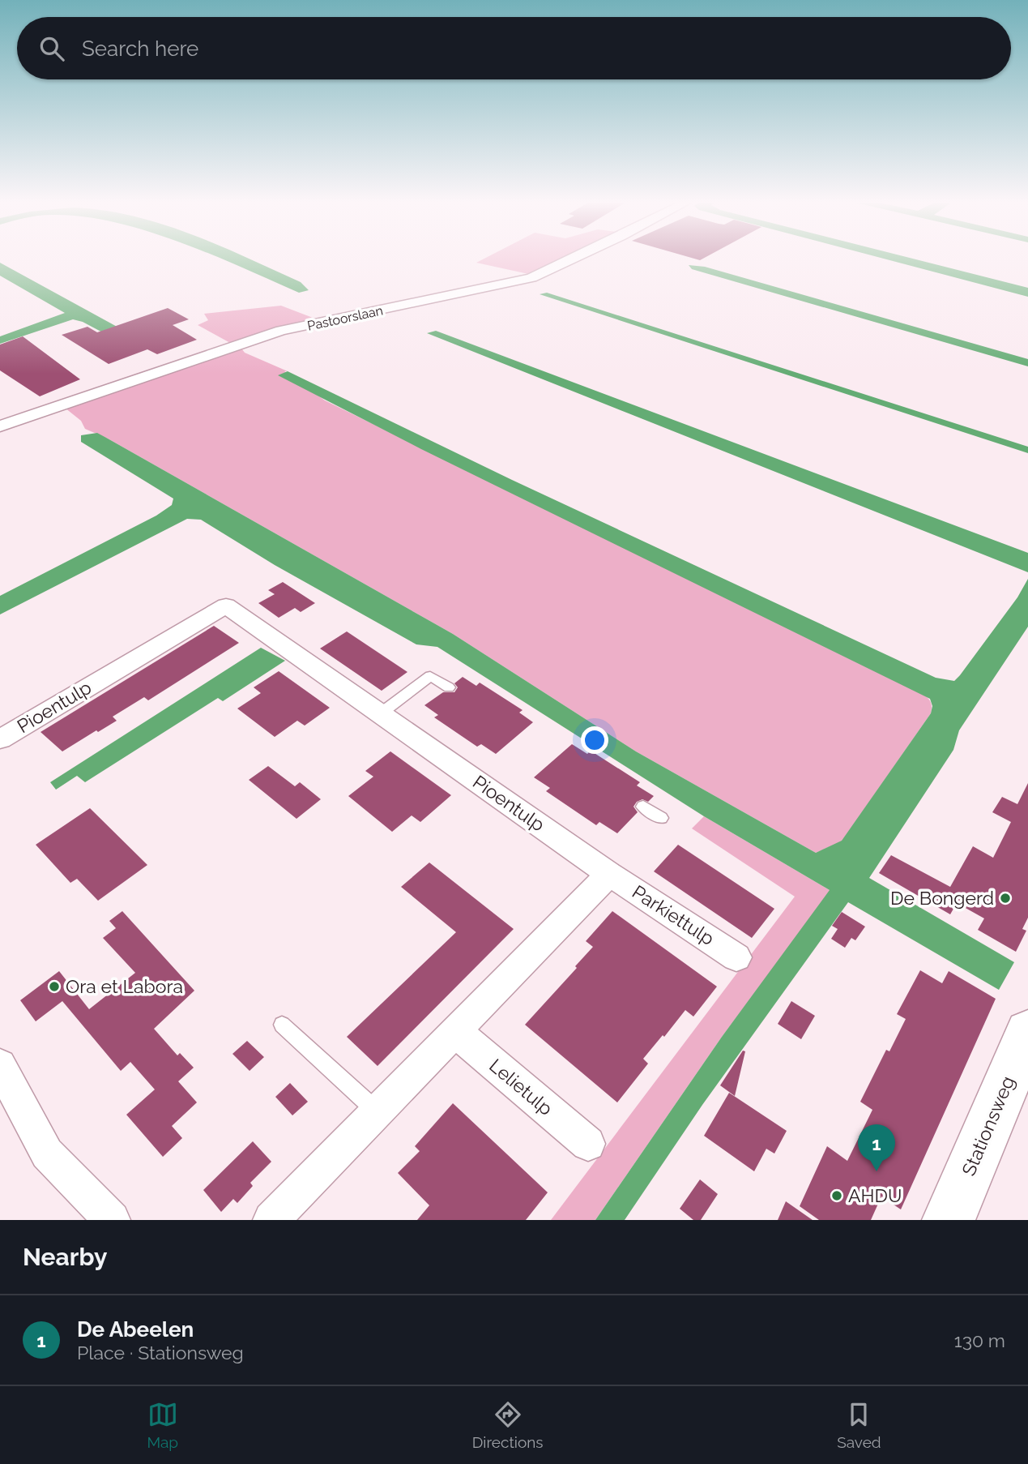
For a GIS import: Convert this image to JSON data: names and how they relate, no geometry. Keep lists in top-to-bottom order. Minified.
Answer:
{"streets":{"street":["Pastoorslaan","Pioentulp","Parkiettulp","Lelietulp","Stationsweg"]},"crossings":[["Pioentulp","Parkiettulp"]],"places":["De Bongerd","Ora et Labora","AHDU"],"page":{"search":"Search here","pins":"1","heading":"Nearby","list":[{"mark":"1","name":"De Abeelen","note":"Place · Stationsweg","value":"130 m"}],"nav":["Map","Directions","Saved"]}}
